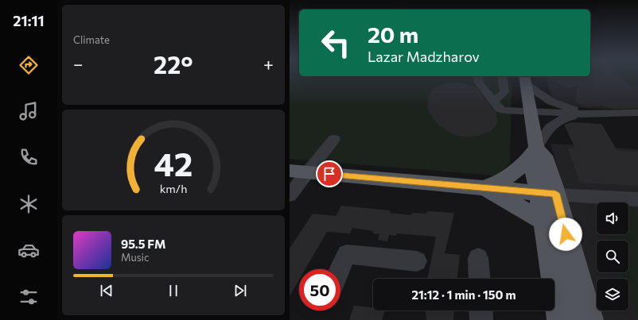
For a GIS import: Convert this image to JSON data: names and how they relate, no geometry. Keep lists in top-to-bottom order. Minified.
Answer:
{"page":{"tabs":"21:11","tile":"Climate","turn":["20 m","Lazar Madzharov"],"heat":["−","22°","+"],"song":["95.5 FM","Music"],"limit":"50","trip":"21:12 · 1 min · 150 m","gauge":["42","km/h"]}}
